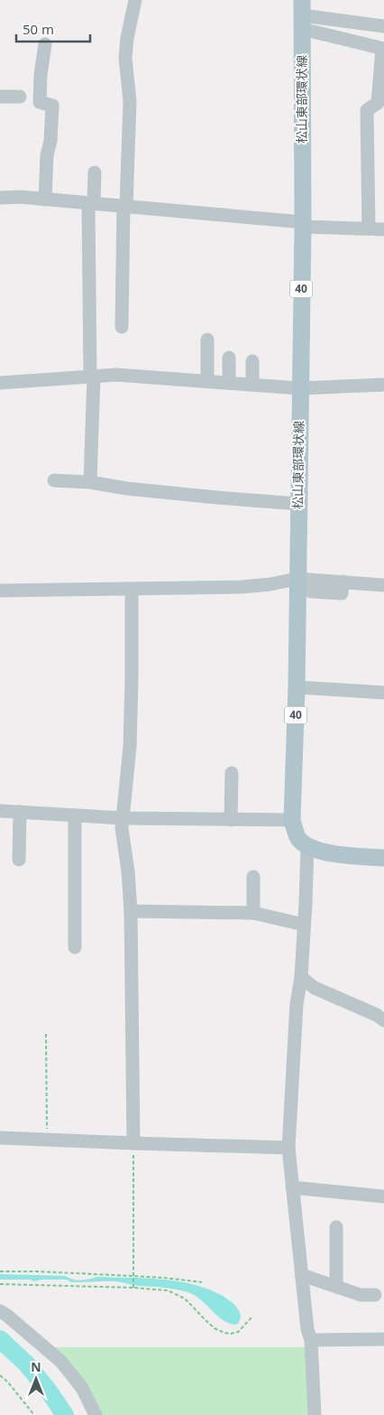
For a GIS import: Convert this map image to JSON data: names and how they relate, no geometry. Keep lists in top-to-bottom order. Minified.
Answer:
{"streets":{"main road":["松山東部環状線","40"]},"scale_bar":"50 m","north":"top"}
